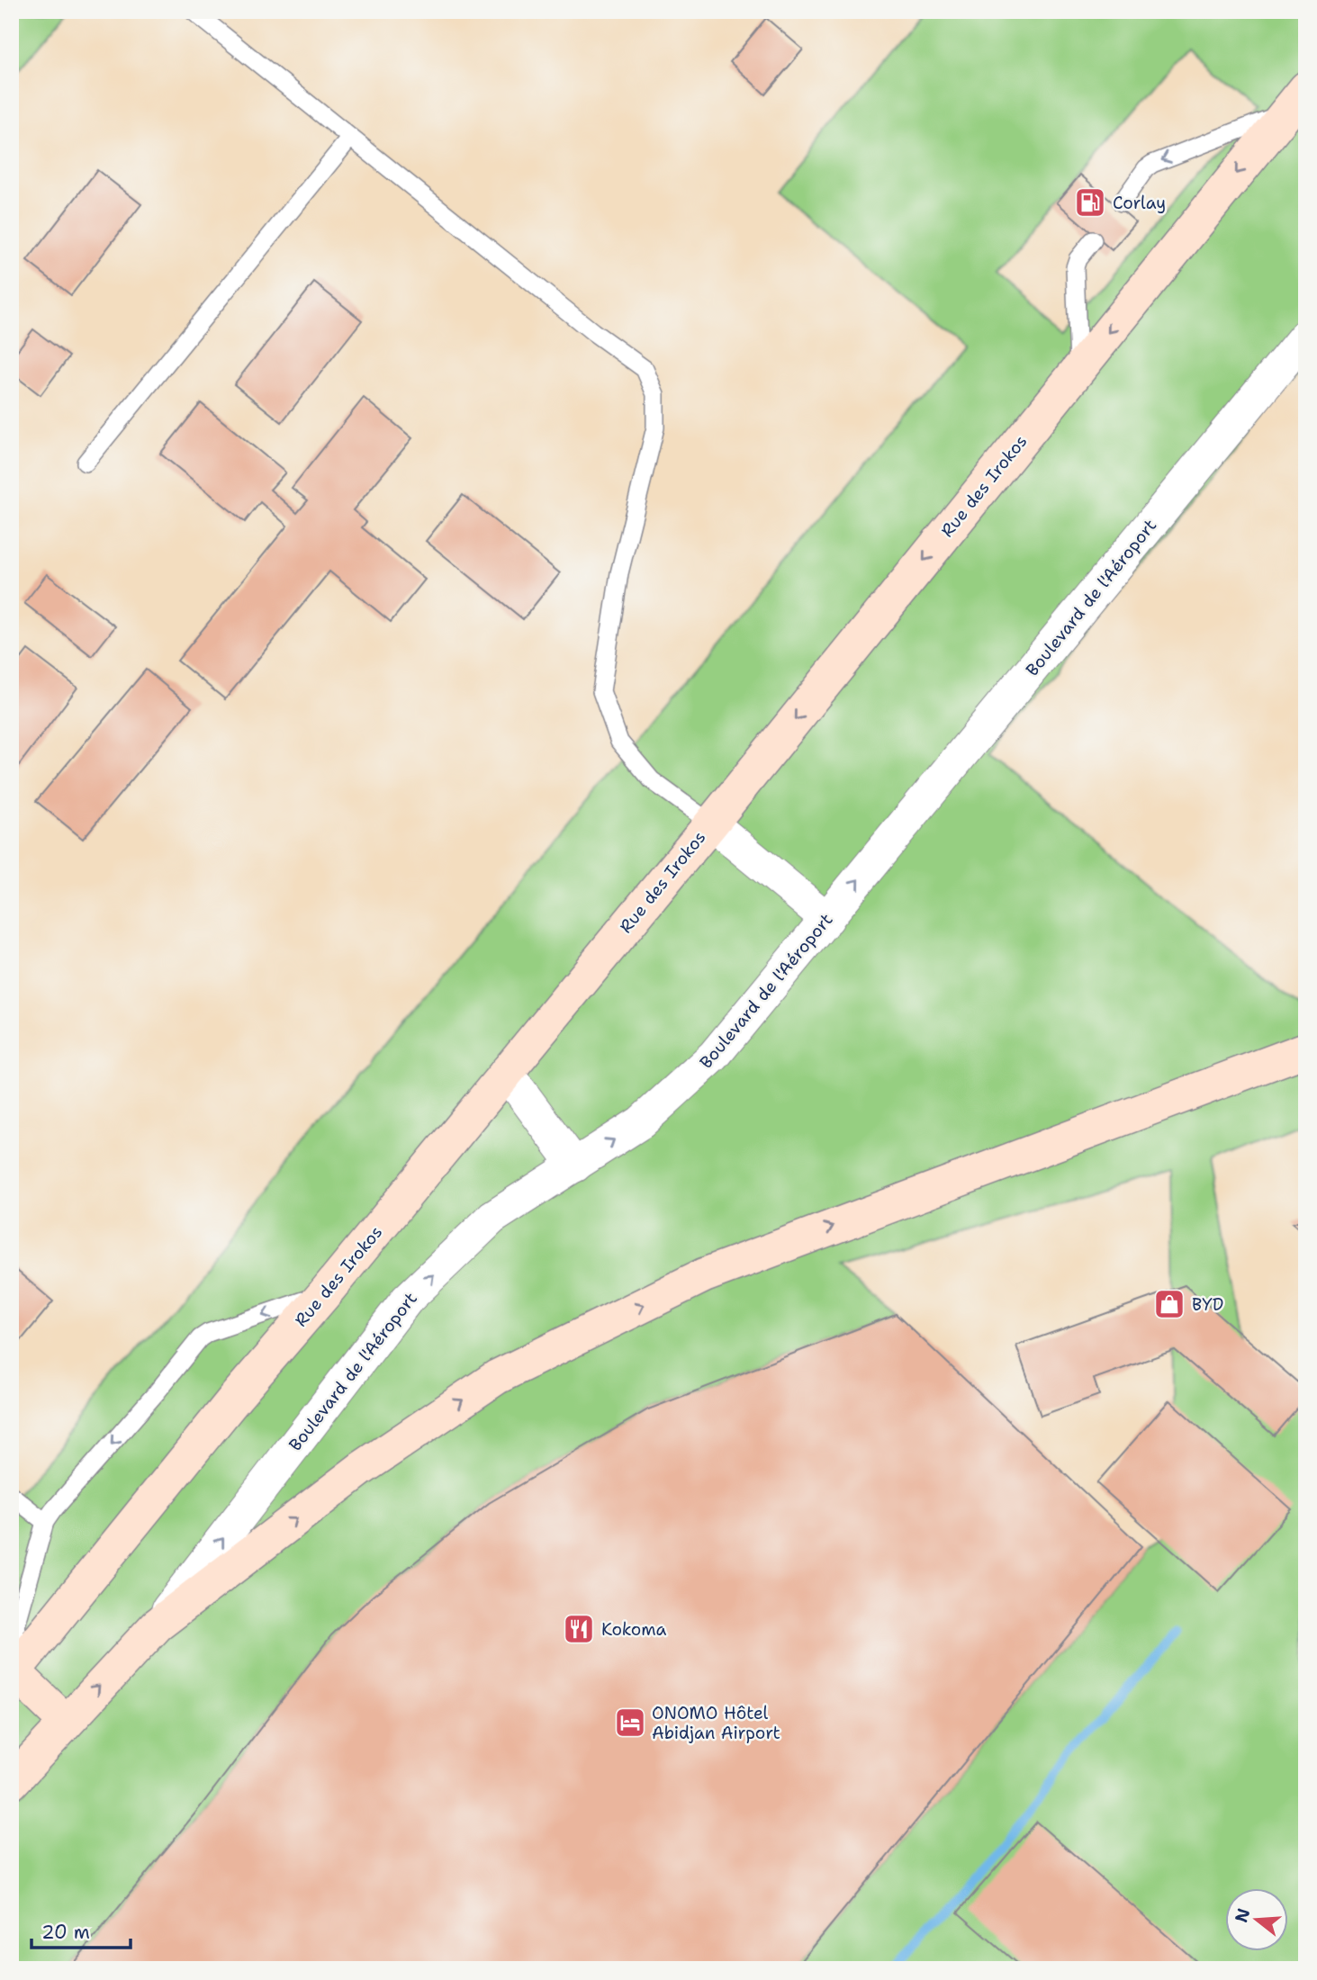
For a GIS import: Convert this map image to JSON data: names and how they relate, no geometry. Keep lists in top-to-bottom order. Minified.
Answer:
{"streets":{"main road":["Rue des Irokos"],"street":["Boulevard de l'Aéroport"]},"one_way":["Rue des Irokos","Boulevard de l'Aéroport"],"places":{"fuel station":["Corlay"],"shop":["BYD"],"restaurant":["Kokoma"],"hotel":["ONOMO Hôtel Abidjan Airport"]},"scale_bar":"20 m","north":"left"}
